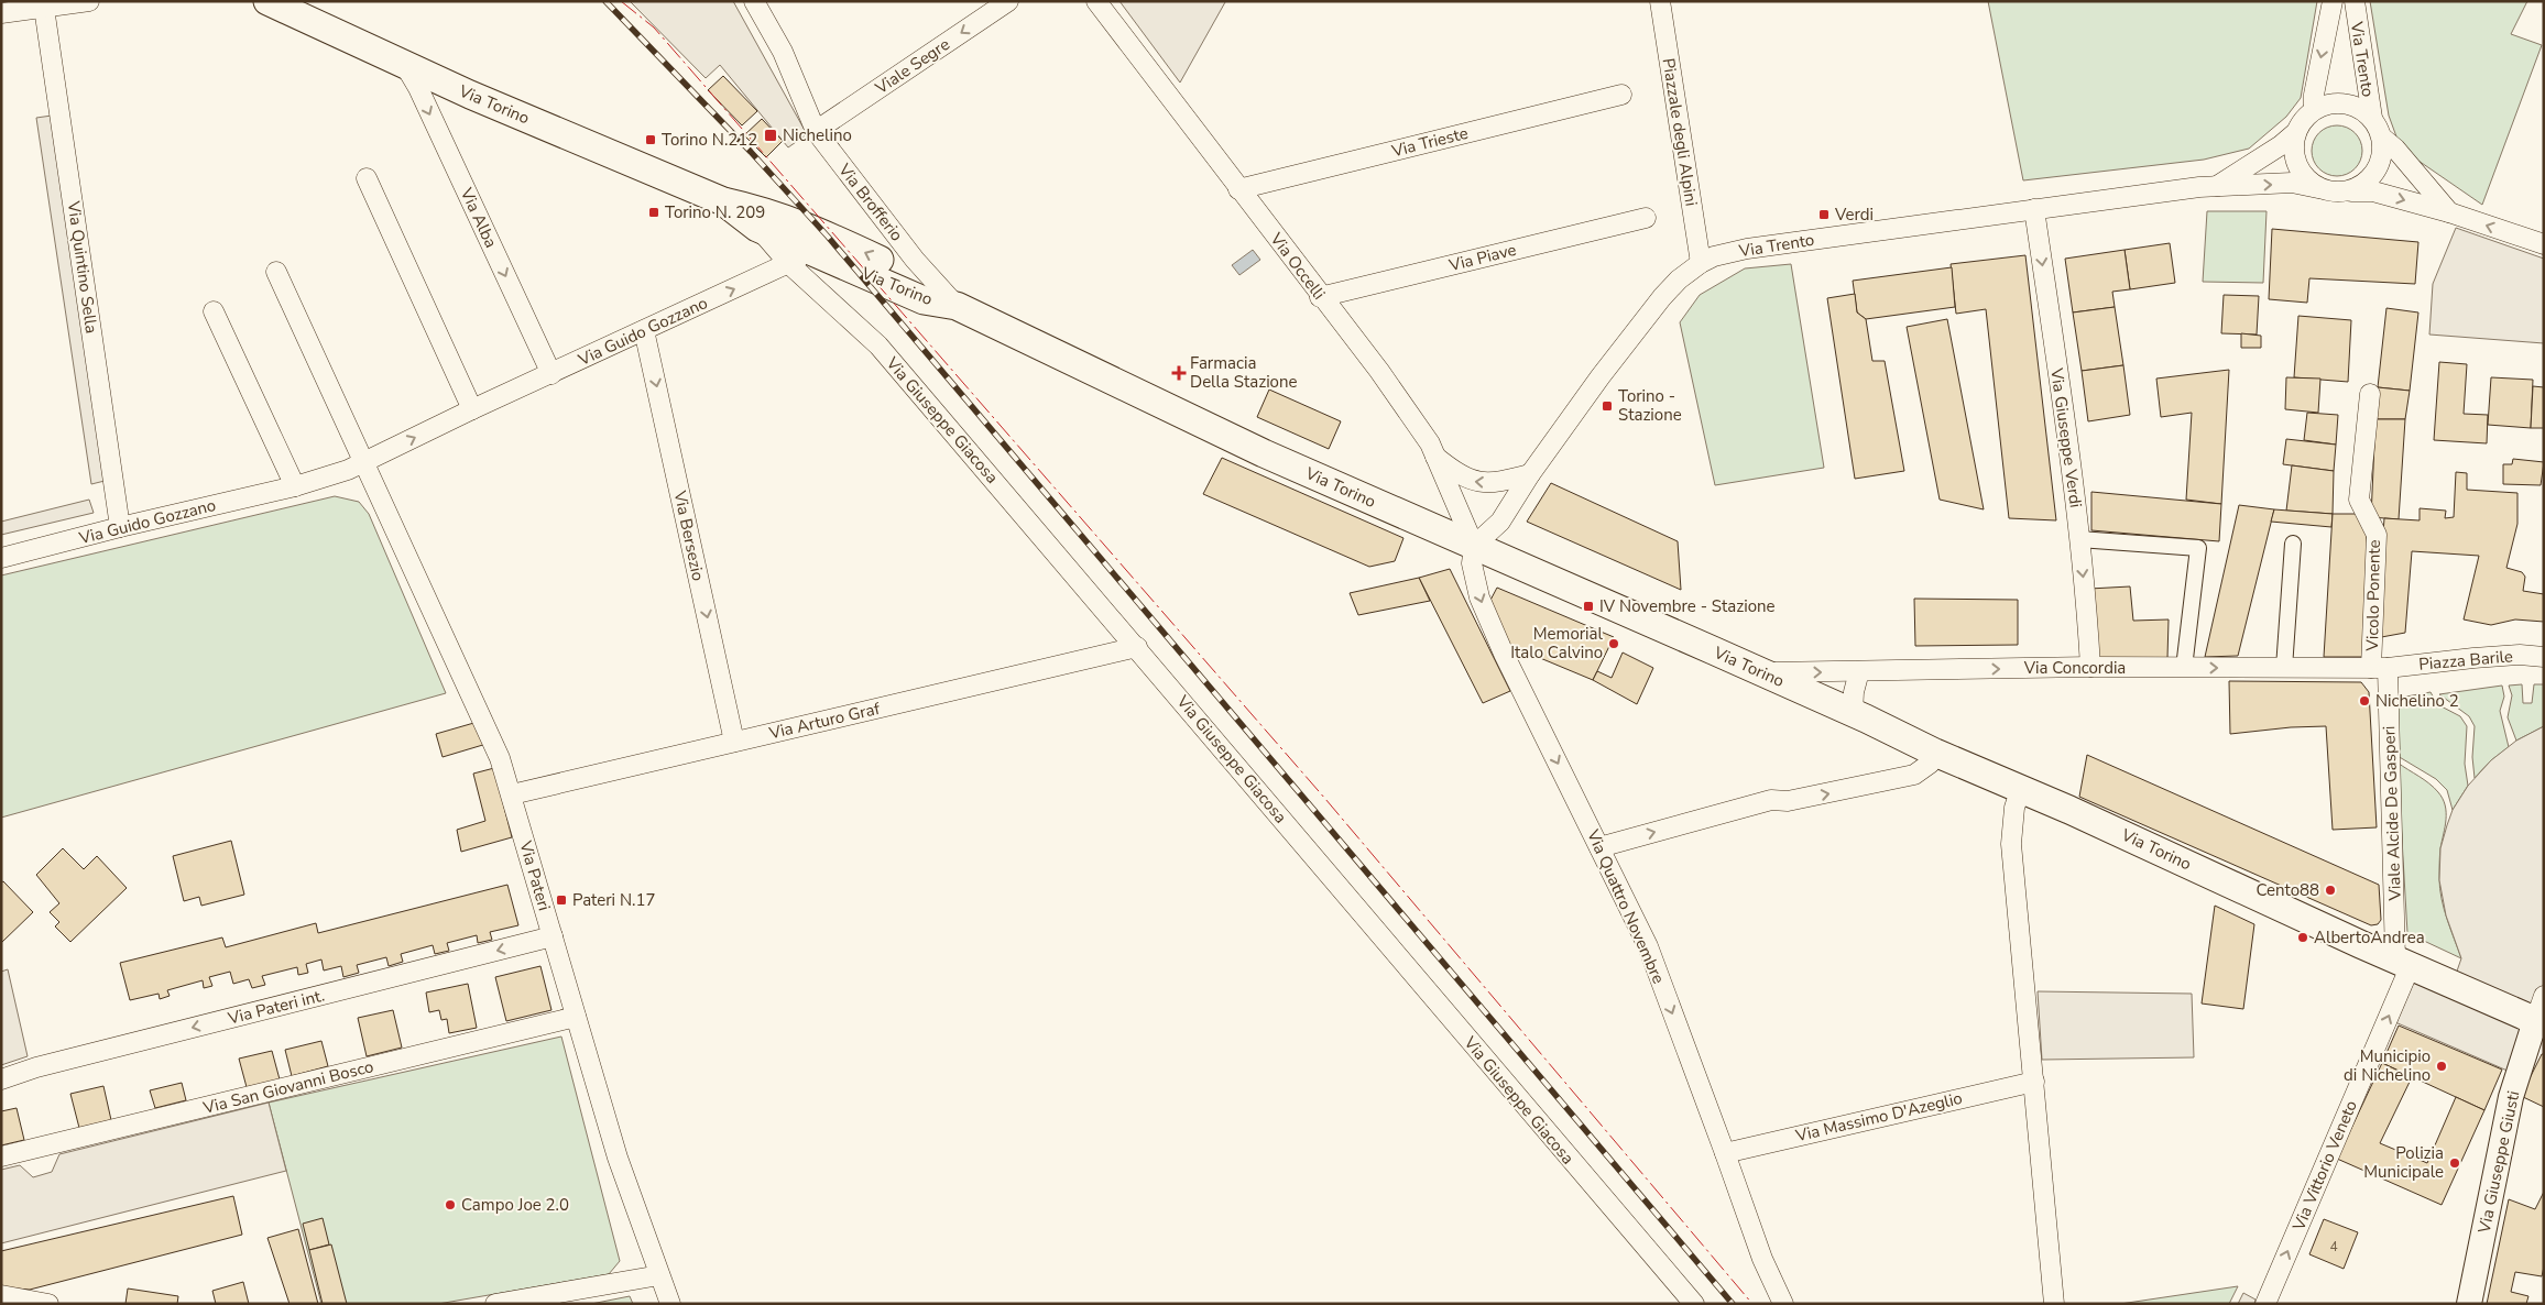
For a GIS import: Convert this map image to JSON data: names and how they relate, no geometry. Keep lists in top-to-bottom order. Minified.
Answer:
{"streets":{"main road":["Via Torino"],"street":["Via Trento","Viale Segre","Piazzale degli Alpini","Via Trieste","Via Brofferio","Via Alba","Via Piave","Via Occelli","Via Quintino Sella","Via Guido Gozzano","Via Giuseppe Giacosa","Via Giuseppe Verdi","Via Bersezio","Vicolo Ponente","Piazza Barile","Via Concordia","Via Arturo Graf","Viale Alcide De Gasperi","Via Pateri","Via Quattro Novembre","Via Pateri int.","Via San Giovanni Bosco","Via Massimo D'Azeglio","Via Giuseppe Giusti","Via Vittorio Veneto"]},"crossings":[["Via Trento","Via Torino"],["Via Trento","Piazzale degli Alpini"],["Via Trento","Via Occelli"],["Via Trento","Via Giuseppe Verdi"],["Via Trento","Via Quattro Novembre"],["Viale Segre","Via Brofferio"],["Via Torino","Via Brofferio"],["Via Torino","Via Alba"],["Via Torino","Via Occelli"],["Via Torino","Via Guido Gozzano"],["Via Torino","Via Giuseppe Giacosa"],["Via Torino","Via Concordia"],["Via Torino","Viale Alcide De Gasperi"],["Via Torino","Via Quattro Novembre"],["Via Torino","Via Giuseppe Giusti"],["Via Torino","Via Vittorio Veneto"],["Via Trieste","Via Occelli"],["Via Alba","Via Guido Gozzano"],["Via Piave","Via Occelli"],["Via Occelli","Via Quattro Novembre"],["Via Quintino Sella","Via Guido Gozzano"],["Via Guido Gozzano","Via Giuseppe Giacosa"],["Via Guido Gozzano","Via Bersezio"],["Via Guido Gozzano","Via Pateri"],["Via Giuseppe Giacosa","Via Arturo Graf"],["Via Giuseppe Verdi","Via Concordia"],["Via Bersezio","Via Arturo Graf"],["Vicolo Ponente","Piazza Barile"],["Vicolo Ponente","Via Concordia"],["Vicolo Ponente","Viale Alcide De Gasperi"],["Piazza Barile","Via Concordia"],["Piazza Barile","Viale Alcide De Gasperi"],["Via Concordia","Viale Alcide De Gasperi"],["Via Arturo Graf","Via Pateri"],["Viale Alcide De Gasperi","Via Vittorio Veneto"],["Via Pateri","Via Pateri int."],["Via Pateri","Via San Giovanni Bosco"],["Via Quattro Novembre","Via Massimo D'Azeglio"]],"one_way":["Viale Segre","Via Giuseppe Verdi","Via Bersezio","Via Quattro Novembre","Via Pateri int.","Via Vittorio Veneto"],"places":{"transit":["Nichelino","Torino N.212","Torino N. 209","Verdi","Torino - Stazione","IV Novembre - Stazione","Pateri N.17"],"health":["Farmacia Della Stazione"],"other":["Memorial Italo Calvino","Nichelino 2","Cento88","AlbertoAndrea","Municipio di Nichelino","Polizia Municipale","Campo Joe 2.0"]},"house_numbers":["4"]}
